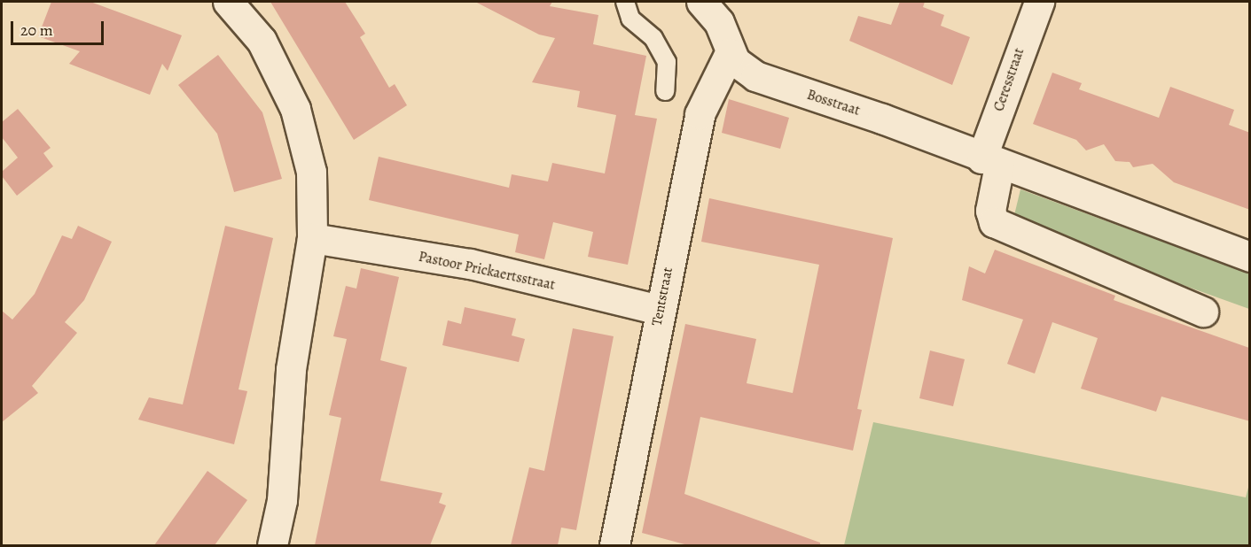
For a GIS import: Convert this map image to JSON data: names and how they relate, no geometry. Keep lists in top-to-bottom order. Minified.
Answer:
{"streets":{"street":["Ceresstraat","Bosstraat","Pastoor Prickaertsstraat","Tentstraat"]},"crossings":[["Ceresstraat","Bosstraat"],["Bosstraat","Tentstraat"],["Pastoor Prickaertsstraat","Tentstraat"]],"scale_bar":"20 m"}
